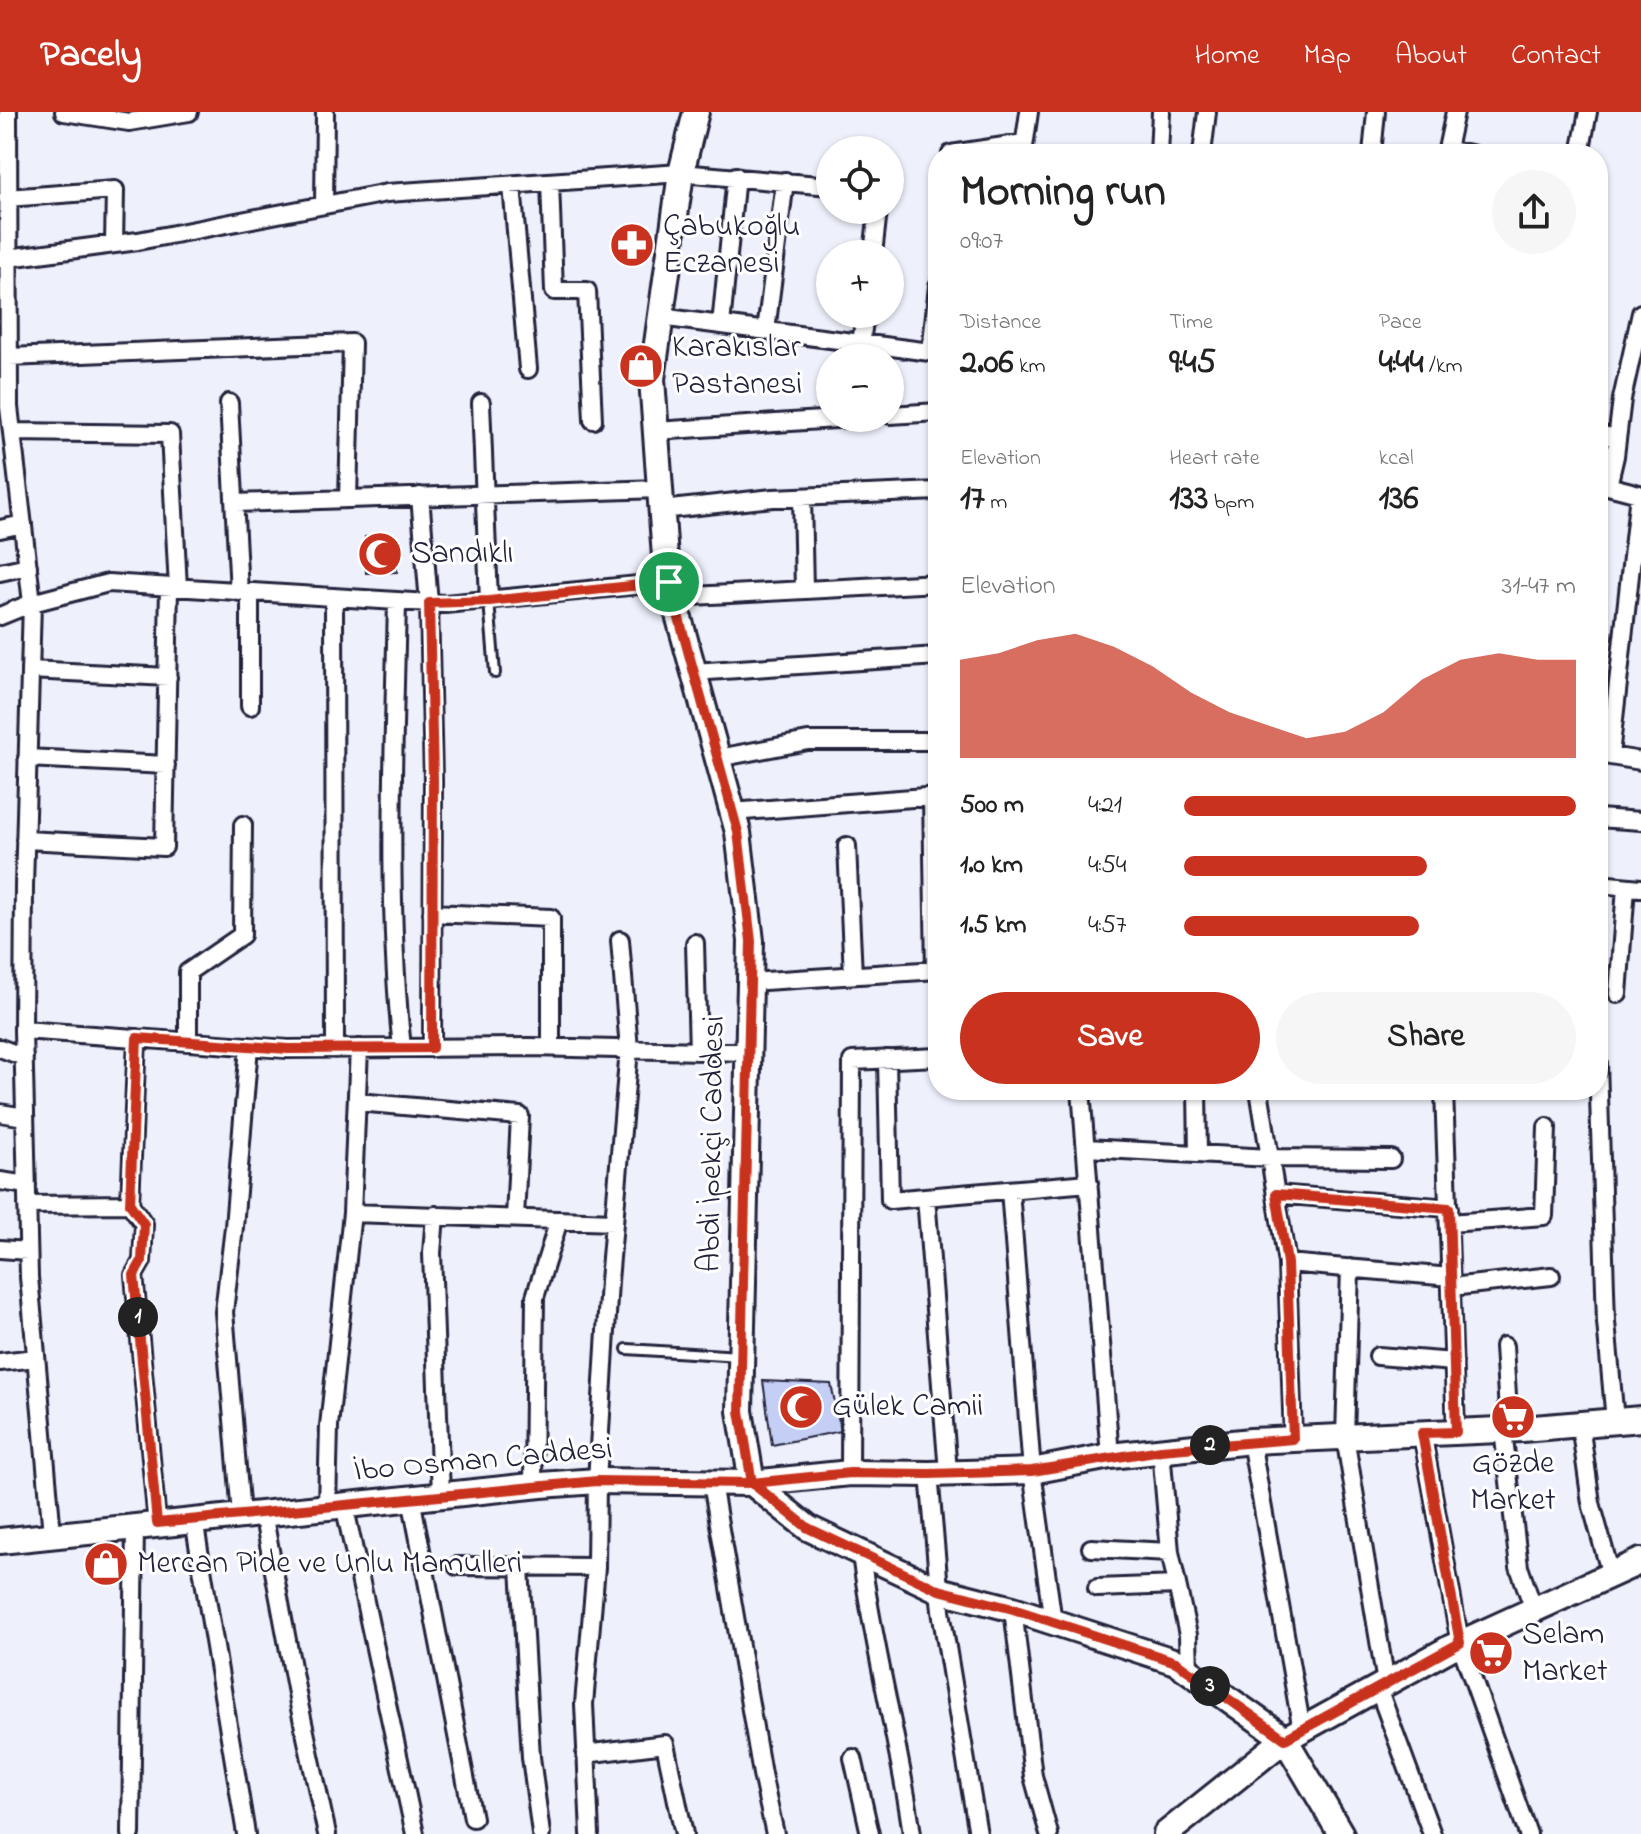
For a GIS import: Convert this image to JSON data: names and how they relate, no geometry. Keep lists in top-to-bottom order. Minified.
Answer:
{"streets":{"main road":["Abdi İpekçi Caddesi","İbo Osman Caddesi"]},"crossings":[["Abdi İpekçi Caddesi","İbo Osman Caddesi"]],"places":{"pharmacy":["Çabukoğlu Eczanesi"],"shop":["Karakıslar Pastanesi","Mercan Pide ve Unlu Mamulleri"],"mosque":["Sandıklı","Gülek Camii"],"supermarket":["Gözde Market","Selam Market"]},"page":{"header":"Pacely","nav":["Home","Map","About","Contact"],"map_buttons":["+","−"],"heading":["Morning run","09:07"],"stats":[["Distance","2.06 km"],["Time","9:45"],["Pace","4:44 /km"],["Elevation","17 m"],["Heart rate","133 bpm"],["kcal","136"]],"chart":["Elevation","31–47 m"],"list":[{"name":"500 m","note":"4:21"},{"name":"1.0 km","note":"4:54"},{"name":"1.5 km","note":"4:57"}],"buttons":["Save","Share"],"pins":["1","2","3"]}}
